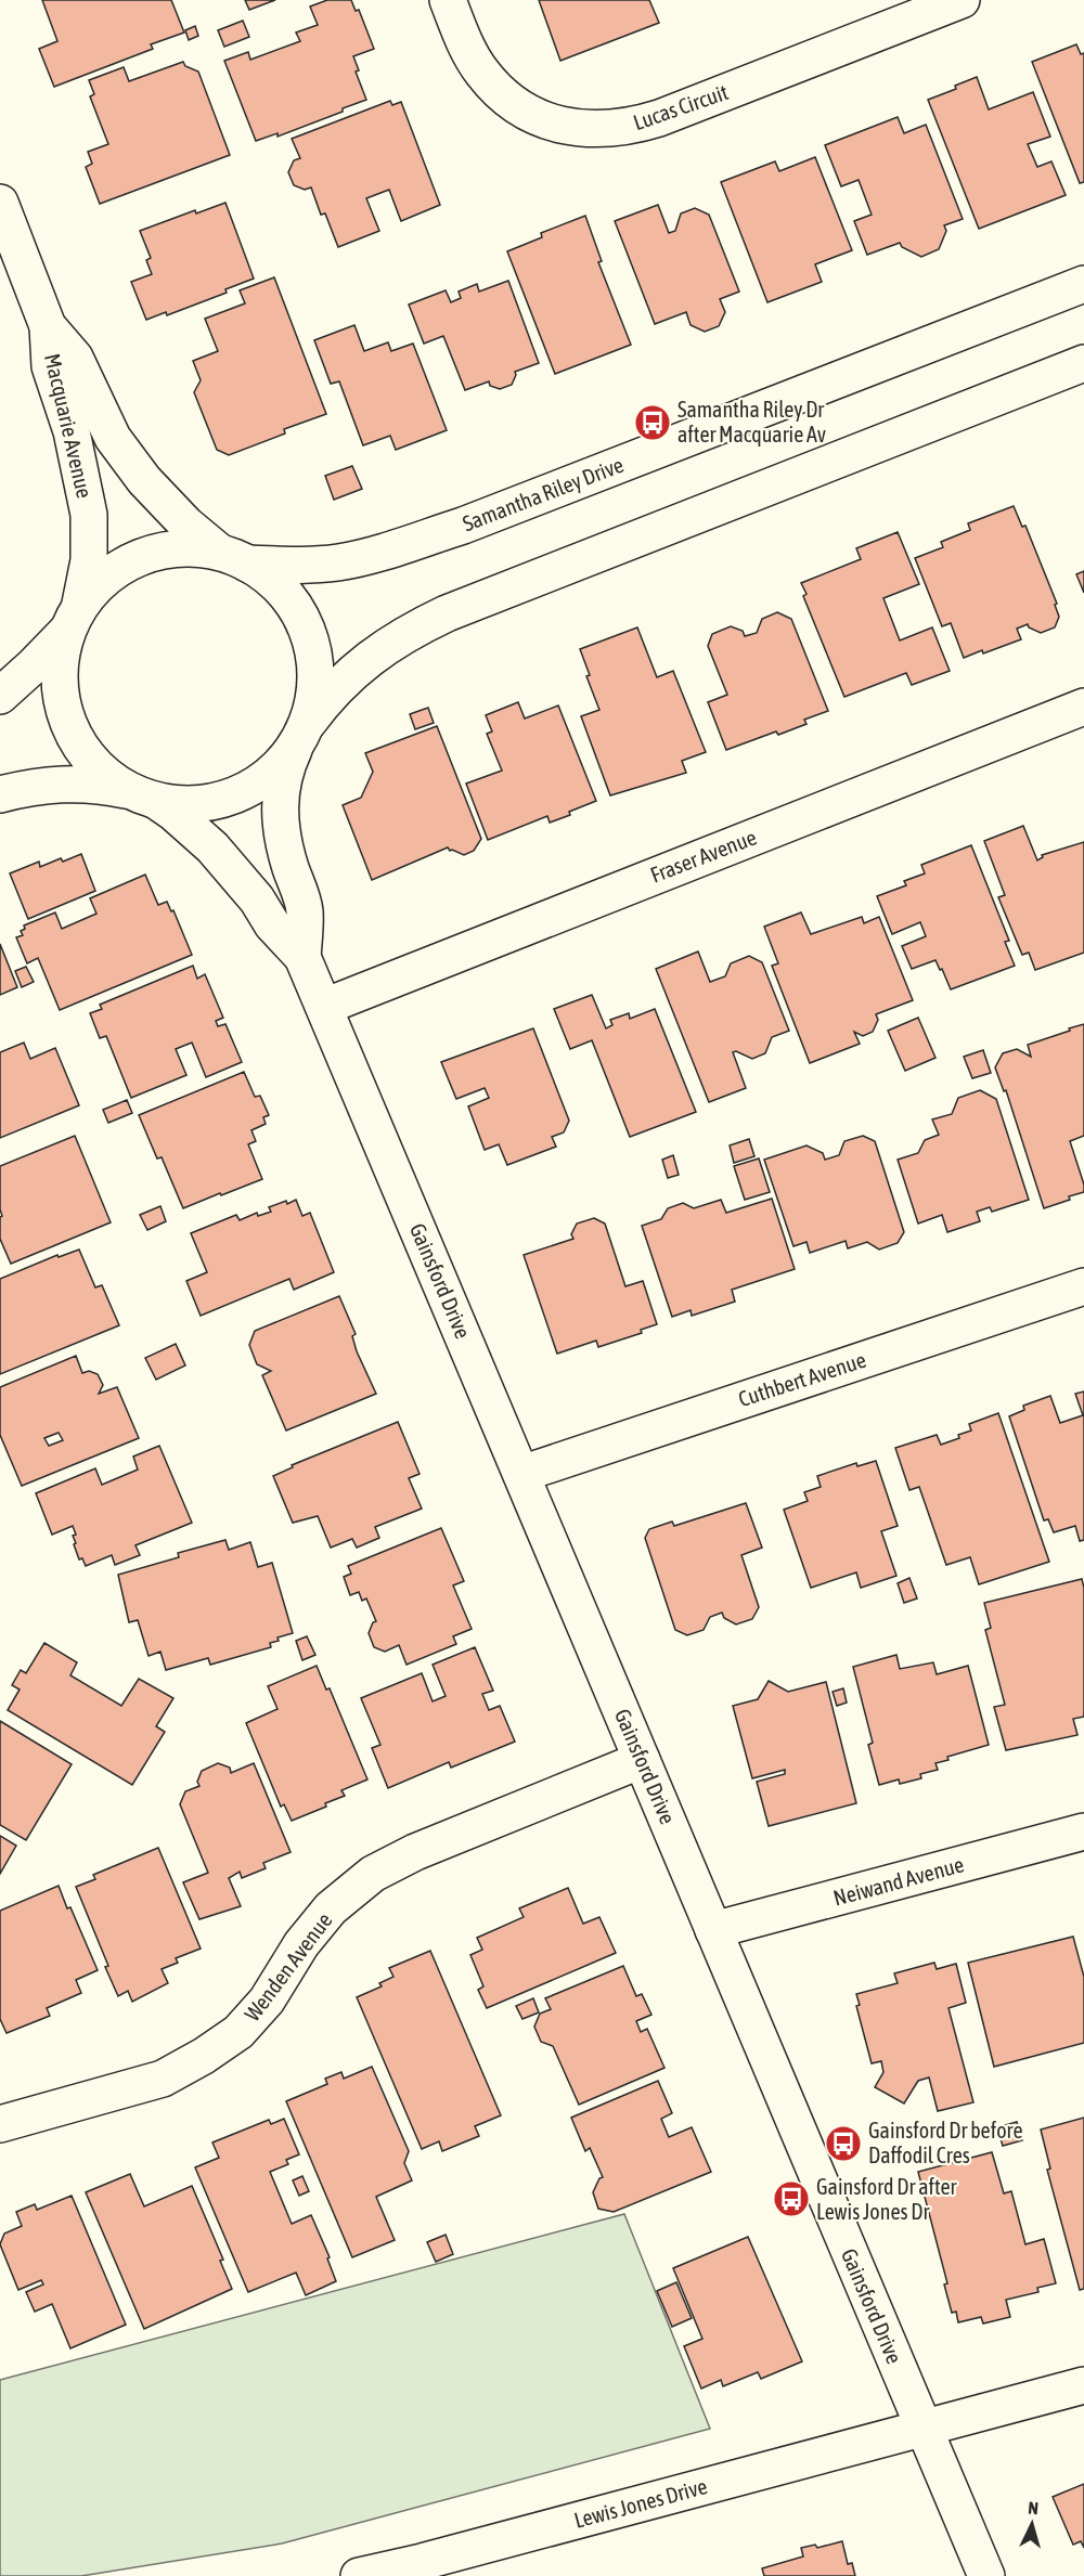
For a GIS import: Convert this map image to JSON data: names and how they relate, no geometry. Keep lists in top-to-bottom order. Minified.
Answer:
{"streets":{"street":["Lucas Circuit","Macquarie Avenue","Samantha Riley Drive","Fraser Avenue","Gainsford Drive","Cuthbert Avenue","Neiwand Avenue","Wenden Avenue","Lewis Jones Drive"]},"crossings":[["Macquarie Avenue","Samantha Riley Drive"],["Macquarie Avenue","Gainsford Drive"],["Fraser Avenue","Gainsford Drive"],["Gainsford Drive","Cuthbert Avenue"],["Gainsford Drive","Neiwand Avenue"],["Gainsford Drive","Wenden Avenue"],["Gainsford Drive","Lewis Jones Drive"]],"places":{"bus stop":["Samantha Riley Dr after Macquarie Av","Gainsford Dr before Daffodil Cres","Gainsford Dr after Lewis Jones Dr"]},"north":"top"}
